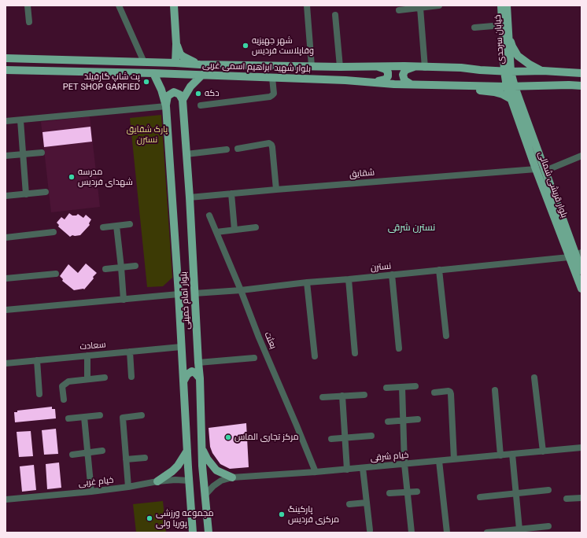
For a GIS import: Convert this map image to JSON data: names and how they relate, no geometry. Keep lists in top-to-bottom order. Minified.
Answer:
{"streets":{"main road":["خیابان سرحدی","بلوار شهید ابراهیم اسمی غربی","بلوار قریشی شمالی","بلوار امام خمینی"],"street":["شقایق","نسترن","بعثت","سعادت","خیام شرقی","خیام غربی"]},"crossings":[["خیابان سرحدی","بلوار شهید ابراهیم اسمی غربی"],["بلوار شهید ابراهیم اسمی غربی","بلوار قریشی شمالی"],["بلوار شهید ابراهیم اسمی غربی","بلوار امام خمینی"],["شقایق","بلوار قریشی شمالی"],["شقایق","بلوار امام خمینی"],["بلوار قریشی شمالی","نسترن"],["نسترن","بلوار امام خمینی"],["نسترن","بعثت"],["بلوار امام خمینی","سعادت"],["بلوار امام خمینی","خیام شرقی"],["بلوار امام خمینی","خیام غربی"],["بعثت","خیام شرقی"]],"districts":["نسترن شرقی"],"parks":["پارک شقایق نسترن"],"places":["شهر جهیزیه وفاپلاست فردیس","پت شاپ گارفیلد PET SHOP GARFIED","دکه","مدرسه شهدای فردیس","مرکز تجاری الماس","پارکینگ مرکزی فردیس","مجموعه ورزشی پوریا ولی"]}
